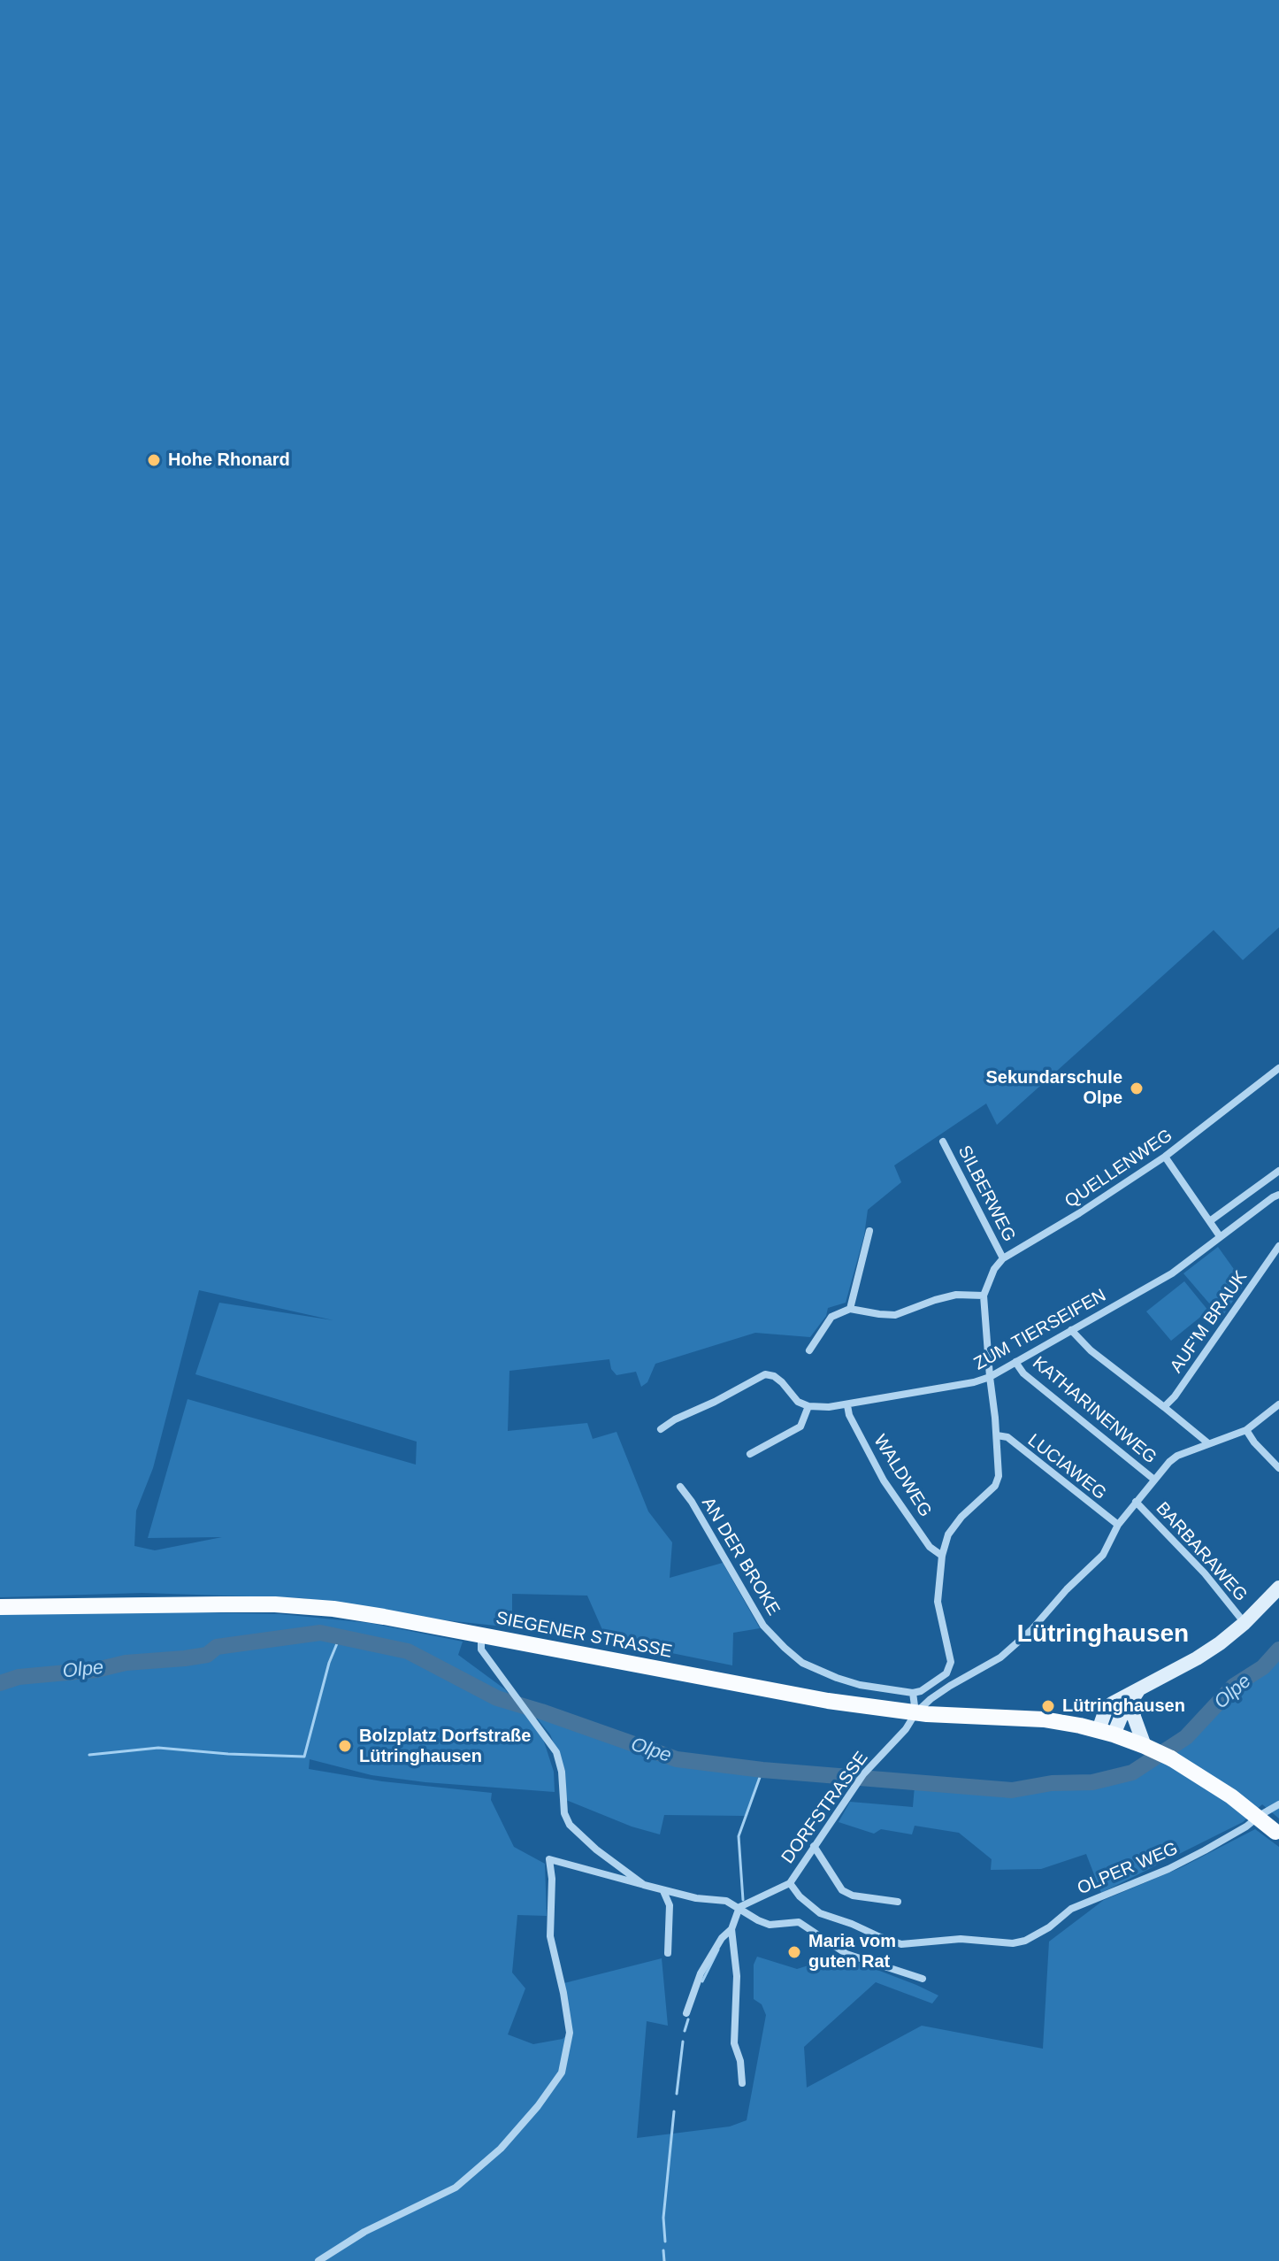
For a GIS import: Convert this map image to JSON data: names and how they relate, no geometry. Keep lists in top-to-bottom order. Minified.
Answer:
{"streets":{"main road":["SIEGENER STRASSE"],"street":["QUELLENWEG","SILBERWEG","AUF'M BRAUK","ZUM TIERSEIFEN","KATHARINENWEG","LUCIAWEG","WALDWEG","BARBARAWEG","AN DER BROKE","DORFSTRASSE","OLPER WEG"]},"crossings":[["QUELLENWEG","SILBERWEG"],["ZUM TIERSEIFEN","KATHARINENWEG"],["ZUM TIERSEIFEN","WALDWEG"],["KATHARINENWEG","DORFSTRASSE"],["LUCIAWEG","DORFSTRASSE"],["BARBARAWEG","DORFSTRASSE"],["SIEGENER STRASSE","DORFSTRASSE"],["DORFSTRASSE","OLPER WEG"]],"districts":["Lütringhausen"],"water":["Olpe"],"places":["Hohe Rhonard","Sekundarschule Olpe","Lütringhausen","Bolzplatz Dorfstraße Lütringhausen","Maria vom guten Rat"]}
